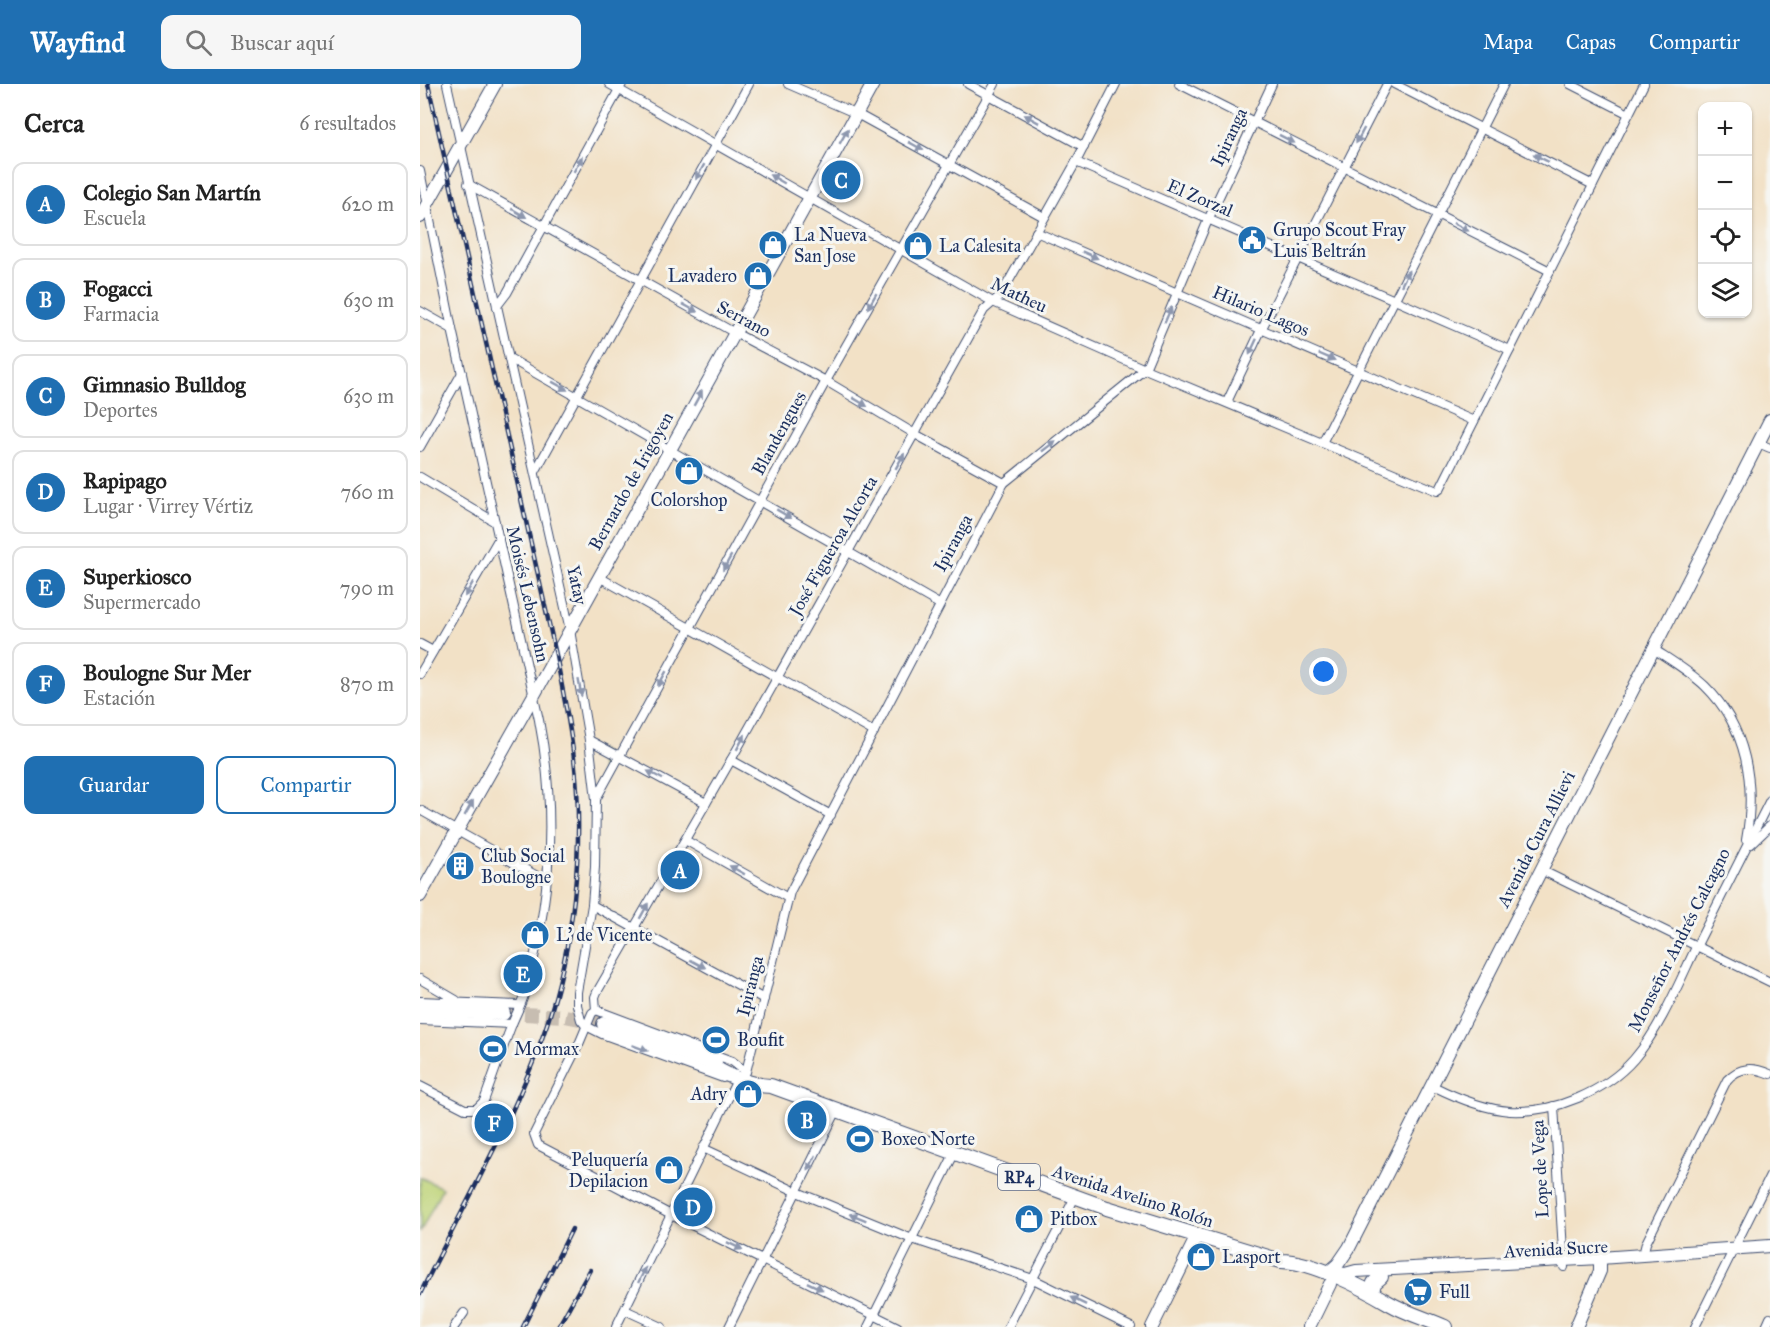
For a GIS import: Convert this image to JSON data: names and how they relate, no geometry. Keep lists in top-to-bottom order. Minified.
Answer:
{"streets":{"main road":["RP4","Avenida Avelino Rolón"],"street":["Ipiranga","El Zorzal","Matheu","Hilario Lagos","Serrano","Blandengues","Bernardo de Irigoyen","José Figueroa Alcorta","Yatay","Moisés Lebensohn","Avenida Cura Allievi","Monseñor Andrés Calcagno","Lope de Vega","Avenida Sucre"]},"crossings":[["Ipiranga","El Zorzal"],["Ipiranga","Matheu"],["Ipiranga","Hilario Lagos"],["Ipiranga","Serrano"],["Ipiranga","José Figueroa Alcorta"],["Ipiranga","Avenida Avelino Rolón"],["El Zorzal","José Figueroa Alcorta"],["Matheu","Hilario Lagos"],["Matheu","Blandengues"],["Matheu","Bernardo de Irigoyen"],["Matheu","José Figueroa Alcorta"],["Hilario Lagos","José Figueroa Alcorta"],["Serrano","Blandengues"],["Serrano","Bernardo de Irigoyen"],["Serrano","José Figueroa Alcorta"],["Serrano","Yatay"],["Blandengues","Yatay"],["Bernardo de Irigoyen","Yatay"],["Bernardo de Irigoyen","Moisés Lebensohn"],["José Figueroa Alcorta","Yatay"],["José Figueroa Alcorta","Avenida Avelino Rolón"],["Yatay","Avenida Avelino Rolón"],["Avenida Cura Allievi","Monseñor Andrés Calcagno"],["Avenida Cura Allievi","Avenida Avelino Rolón"],["Avenida Cura Allievi","Avenida Sucre"],["Monseñor Andrés Calcagno","Lope de Vega"],["Lope de Vega","Avenida Sucre"],["Avenida Avelino Rolón","Avenida Sucre"]],"one_way":["Hilario Lagos","Serrano","Blandengues"],"places":{"public building":["Grupo Scout Fray Luis Beltrán"],"shop":["La Nueva San Jose","La Calesita","Lavadero","Colorshop","L' de Vicente","Adry","Peluquería Depilacion","Pitbox","Lasport"],"building":["Club Social Boulogne"],"sports":["Boufit","Mormax","Boxeo Norte"],"supermarket":["Full"]},"page":{"header":"Wayfind","search":"Buscar aquí","nav":["Mapa","Capas","Compartir"],"heading":["Cerca","6 resultados"],"map_buttons":["+","−"],"pins":["C","A","E","B","F","D"],"list":[{"mark":"A","name":"Colegio San Martín","note":"Escuela","value":"620 m"},{"mark":"B","name":"Fogacci","note":"Farmacia","value":"630 m"},{"mark":"C","name":"Gimnasio Bulldog","note":"Deportes","value":"630 m"},{"mark":"D","name":"Rapipago","note":"Lugar · Virrey Vértiz","value":"760 m"},{"mark":"E","name":"Superkiosco","note":"Supermercado","value":"790 m"},{"mark":"F","name":"Boulogne Sur Mer","note":"Estación","value":"870 m"}],"buttons":["Guardar","Compartir"]}}
